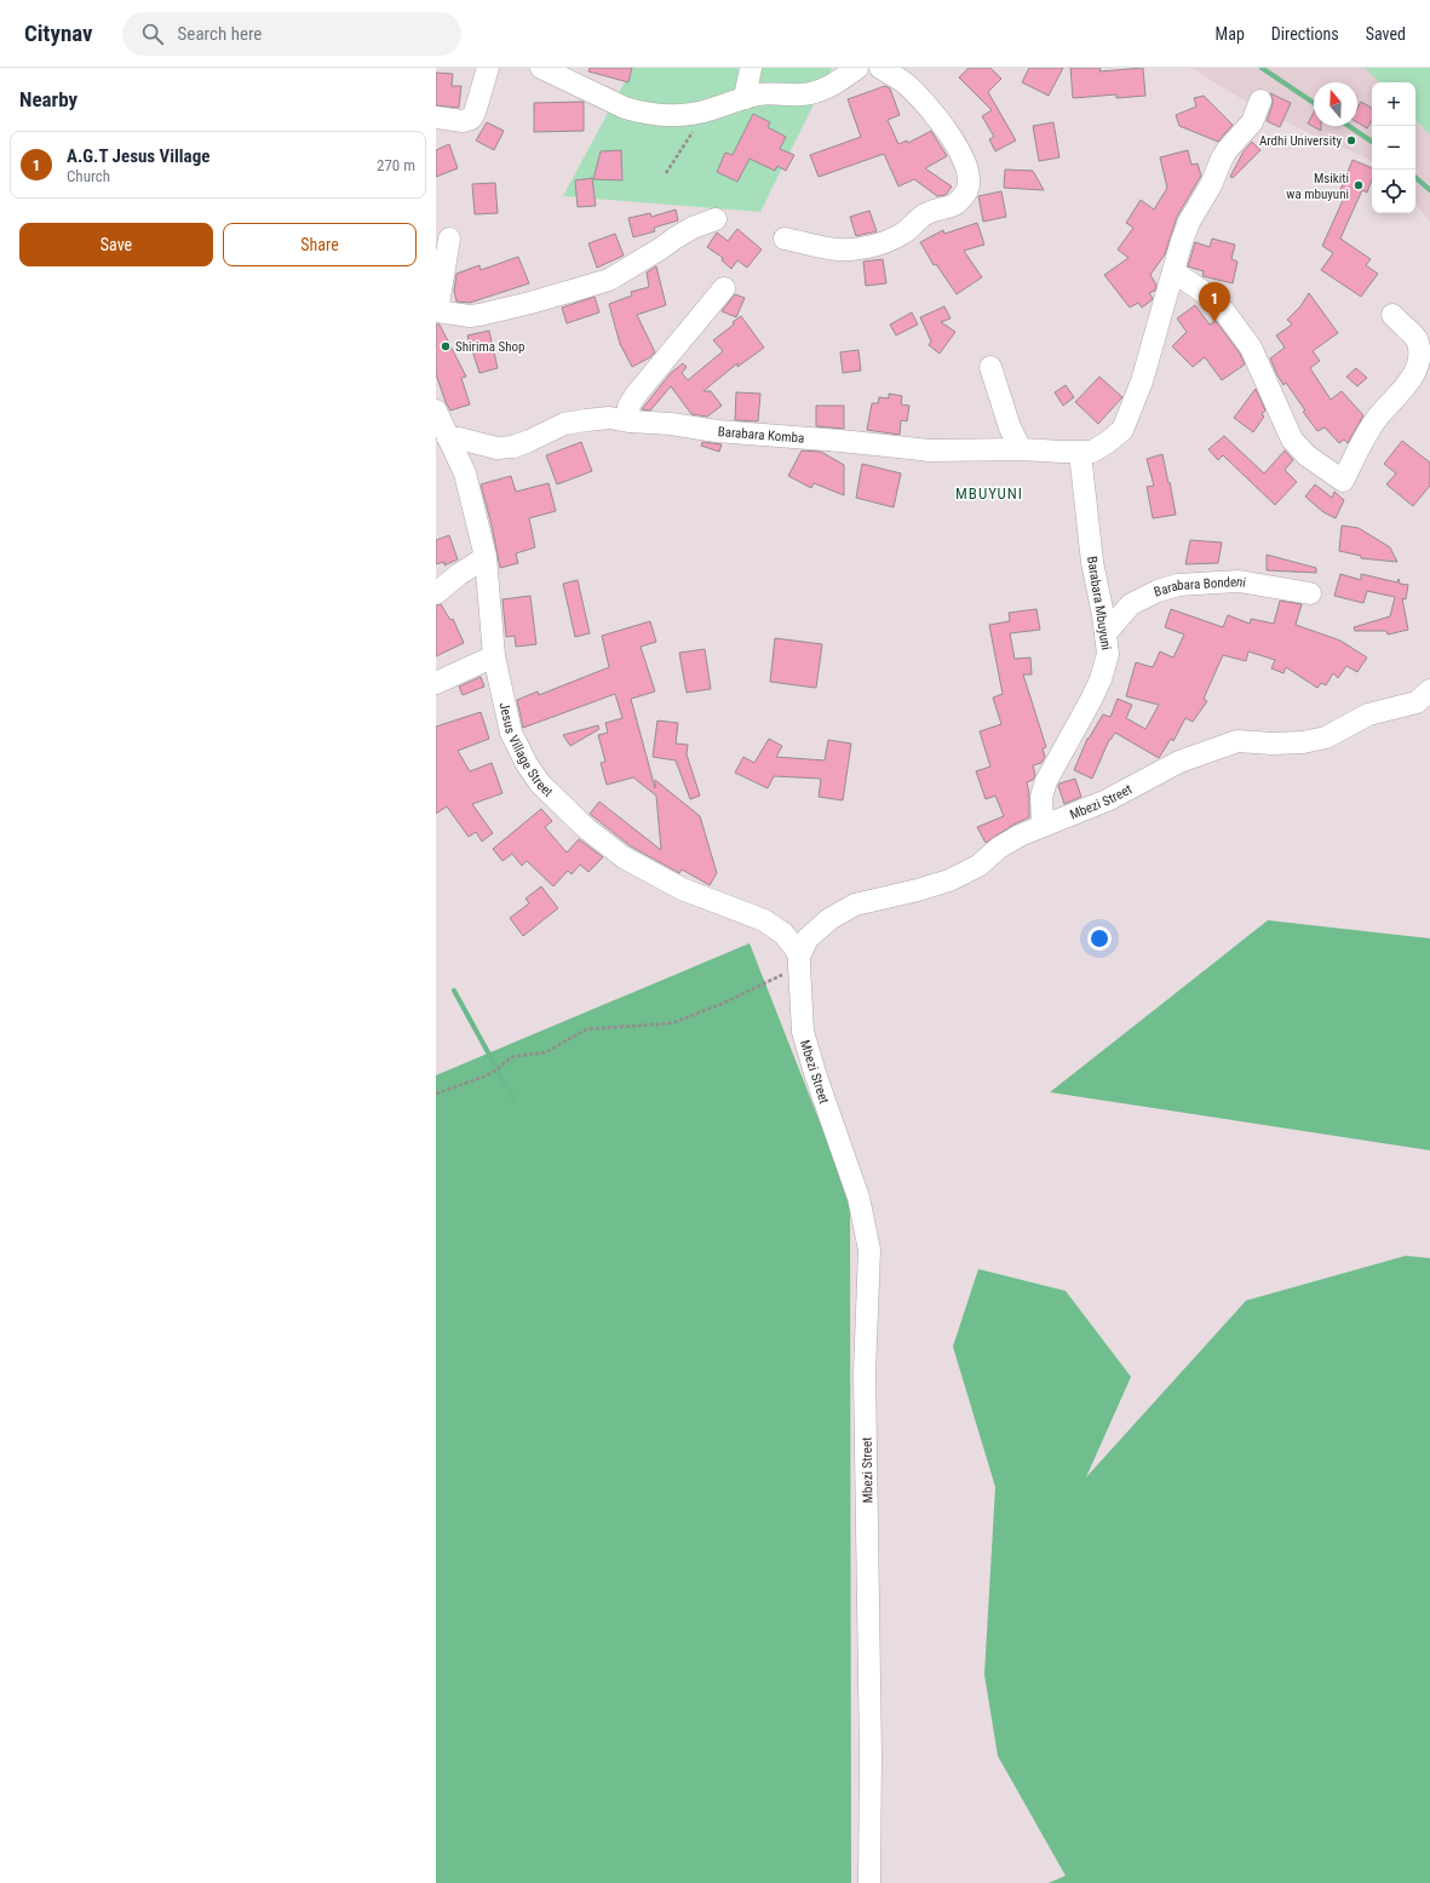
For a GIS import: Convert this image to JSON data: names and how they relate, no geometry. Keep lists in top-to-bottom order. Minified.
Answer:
{"streets":{"street":["Barabara Komba","Barabara Bondeni","Barabara Mbuyuni","Jesus Village Street","Mbezi Street"]},"crossings":[["Barabara Komba","Barabara Mbuyuni"],["Barabara Komba","Jesus Village Street"],["Barabara Bondeni","Barabara Mbuyuni"],["Barabara Mbuyuni","Mbezi Street"],["Jesus Village Street","Mbezi Street"]],"districts":["MBUYUNI"],"places":["Ardhi University","Msikiti wa mbuyuni","Shirima Shop"],"north":"top","page":{"header":"Citynav","search":"Search here","nav":["Map","Directions","Saved"],"heading":"Nearby","map_buttons":["+","−"],"list":[{"mark":"1","name":"A.G.T Jesus Village","note":"Church","value":"270 m"}],"buttons":["Save","Share"],"pins":"1"}}
